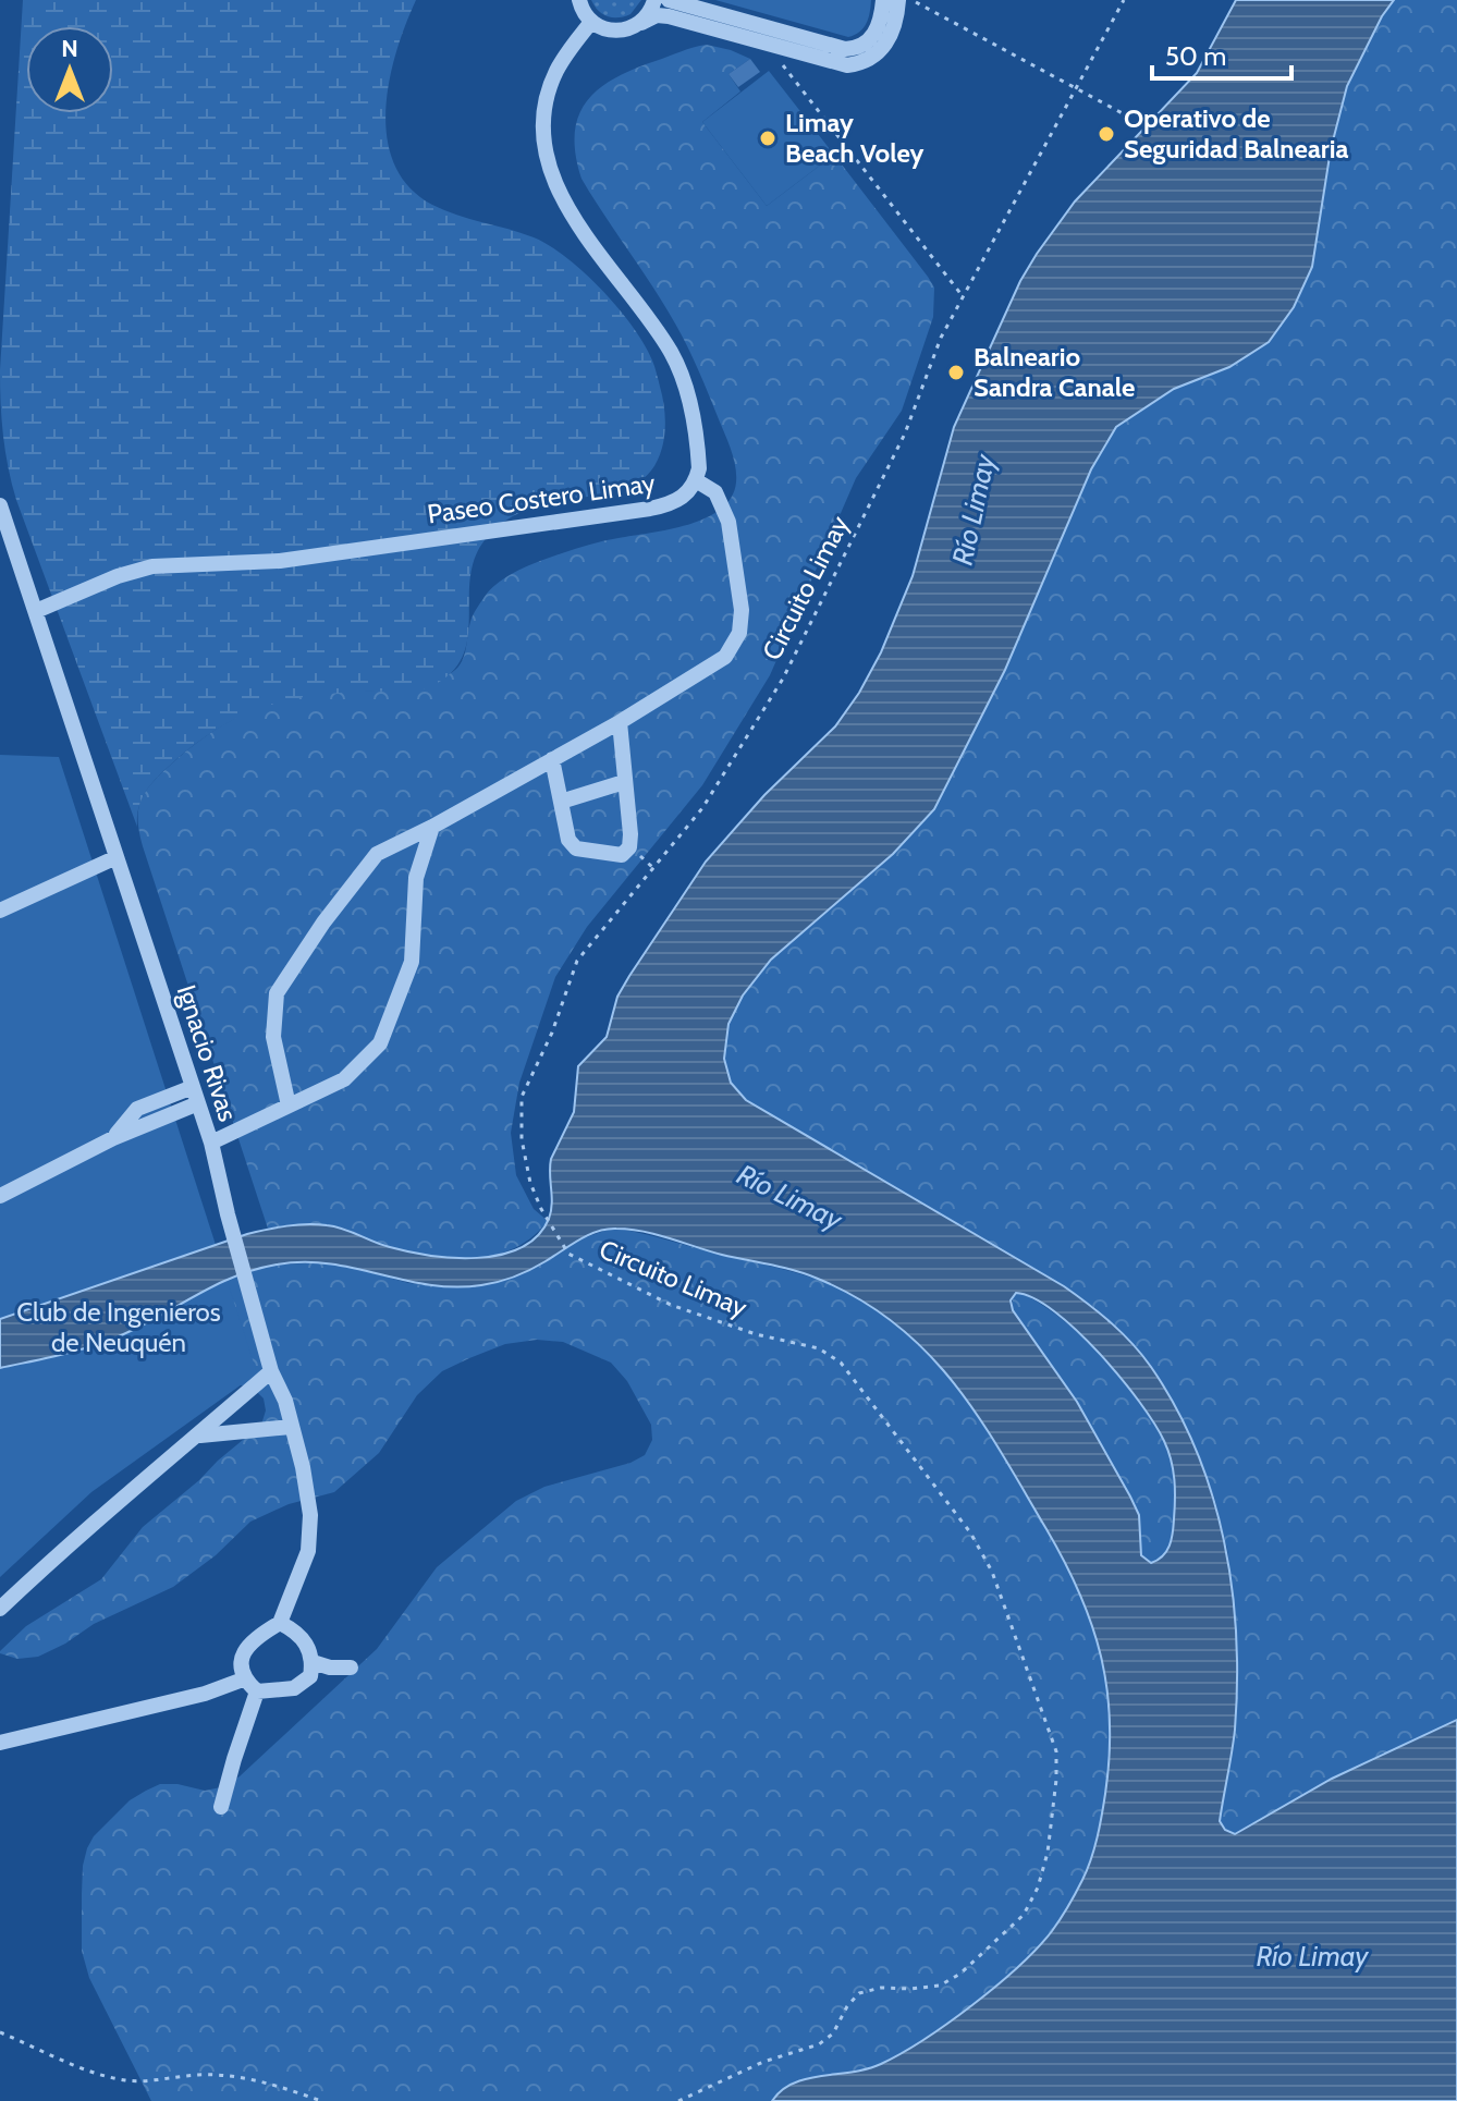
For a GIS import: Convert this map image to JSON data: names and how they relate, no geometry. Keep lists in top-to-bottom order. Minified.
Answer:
{"streets":{"street":["Paseo Costero Limay","Ignacio Rivas"],"path":["Circuito Limay"]},"crossings":[["Paseo Costero Limay","Ignacio Rivas"]],"water":["Río Limay"],"parks":["Club de Ingenieros de Neuquén"],"places":["Operativo de Seguridad Balnearia","Limay Beach Voley","Balneario Sandra Canale"],"scale_bar":"50 m","north":"top"}
